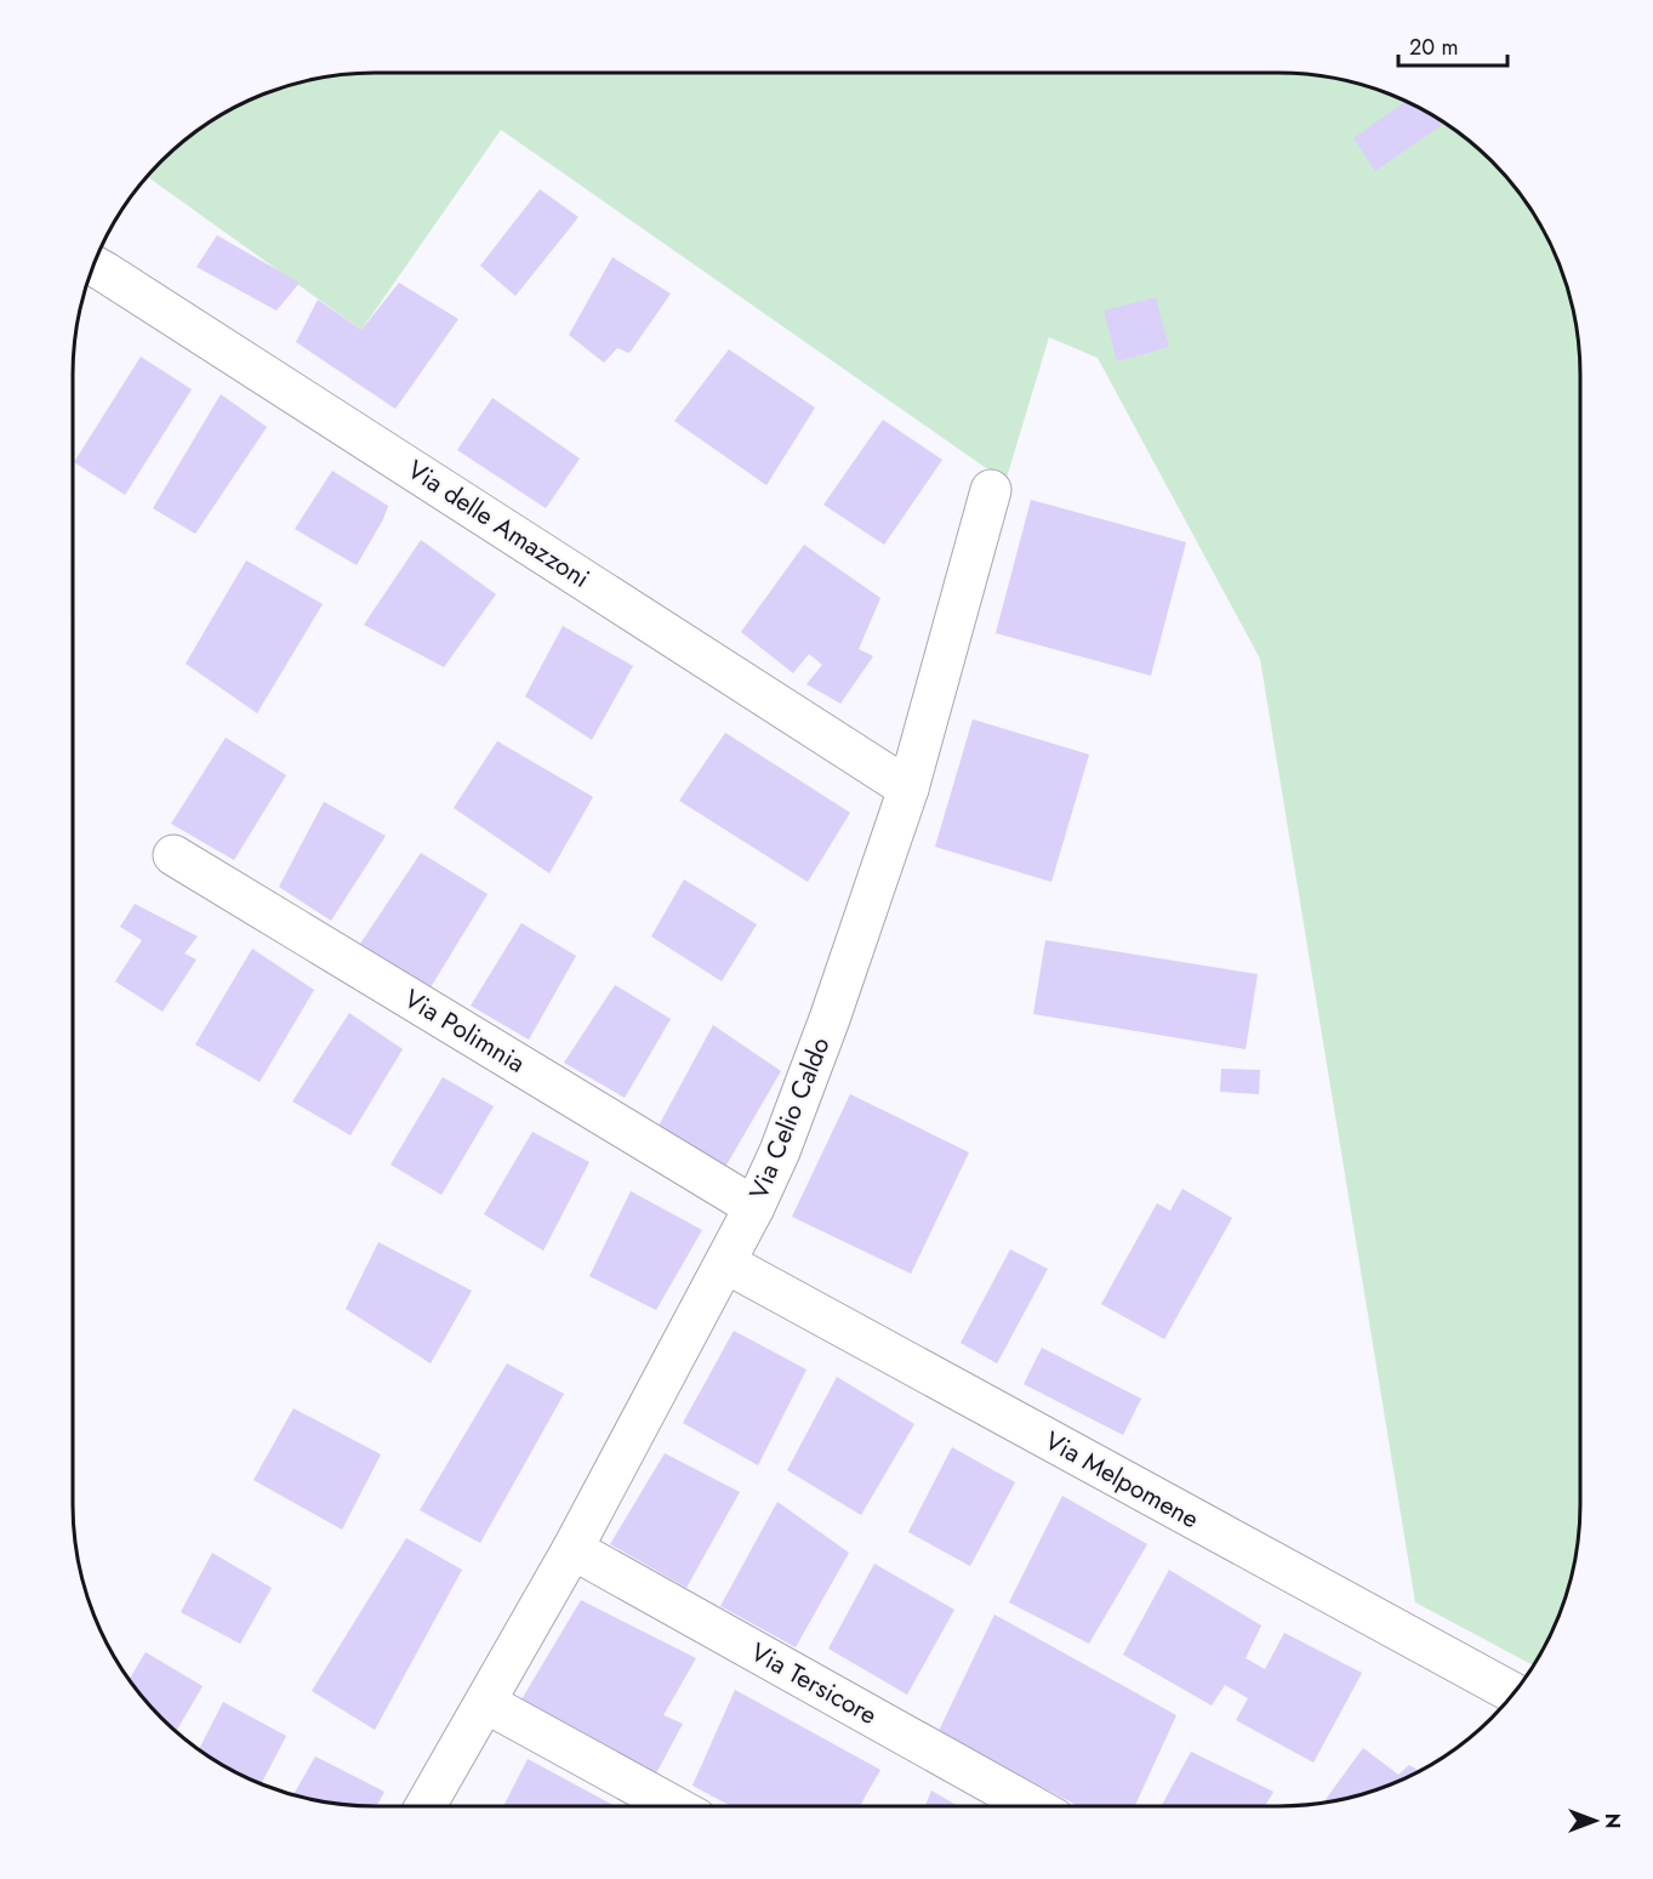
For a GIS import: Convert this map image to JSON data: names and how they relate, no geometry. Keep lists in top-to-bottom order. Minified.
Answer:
{"streets":{"street":["Via delle Amazzoni","Via Polimnia","Via Celio Caldo","Via Melpomene","Via Tersicore"]},"crossings":[["Via delle Amazzoni","Via Celio Caldo"],["Via Polimnia","Via Celio Caldo"],["Via Celio Caldo","Via Melpomene"],["Via Celio Caldo","Via Tersicore"]],"scale_bar":"20 m","north":"right"}
